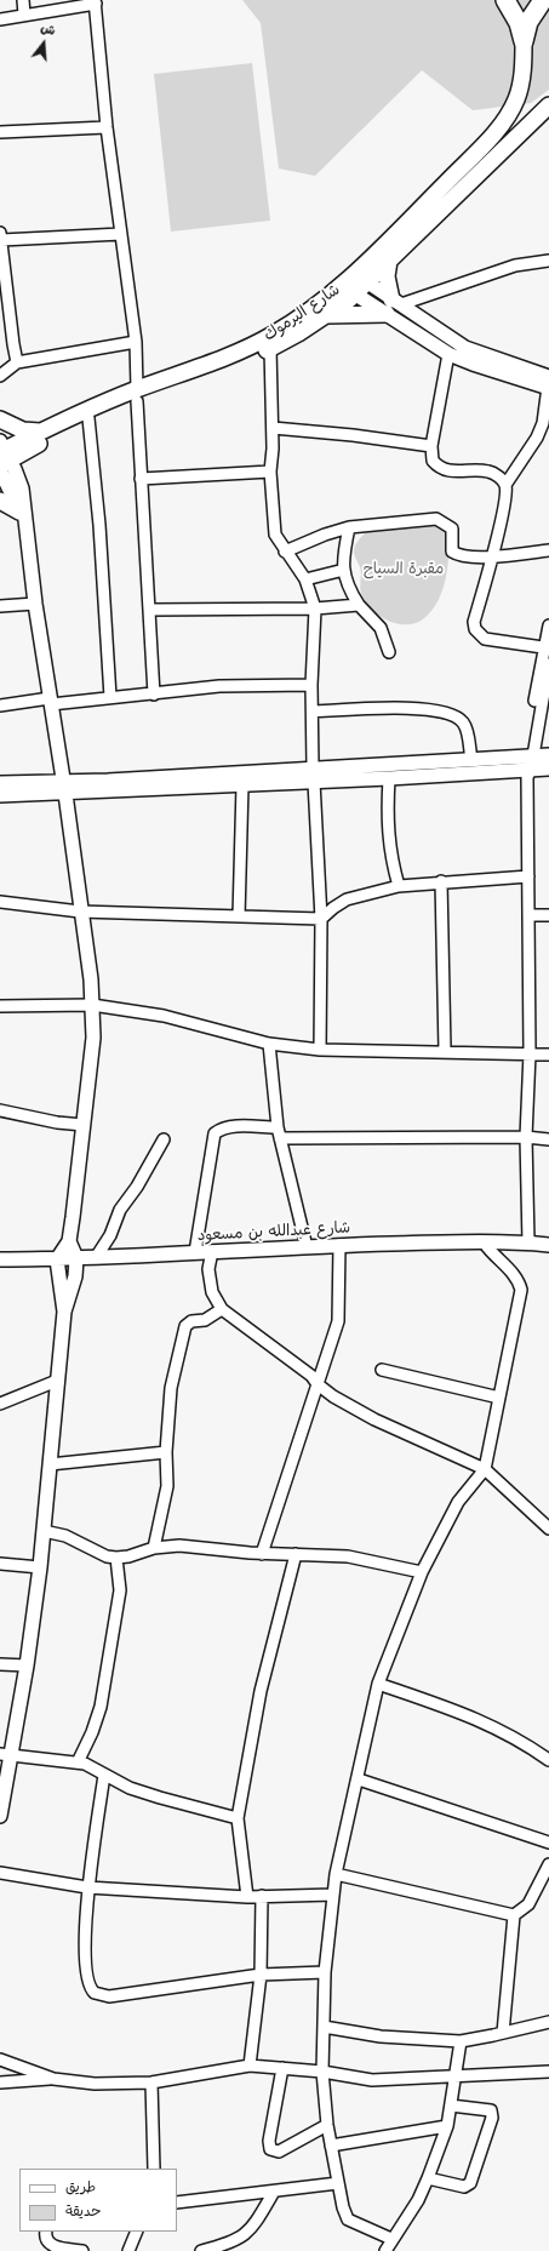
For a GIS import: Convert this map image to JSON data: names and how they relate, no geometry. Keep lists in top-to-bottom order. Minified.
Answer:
{"streets":{"main road":["شارع اليرموك"],"street":["شارع عبدالله بن مسعود"]},"parks":["مقبرة السياح"],"legend":["طريق","حديقة"],"north":"top"}
